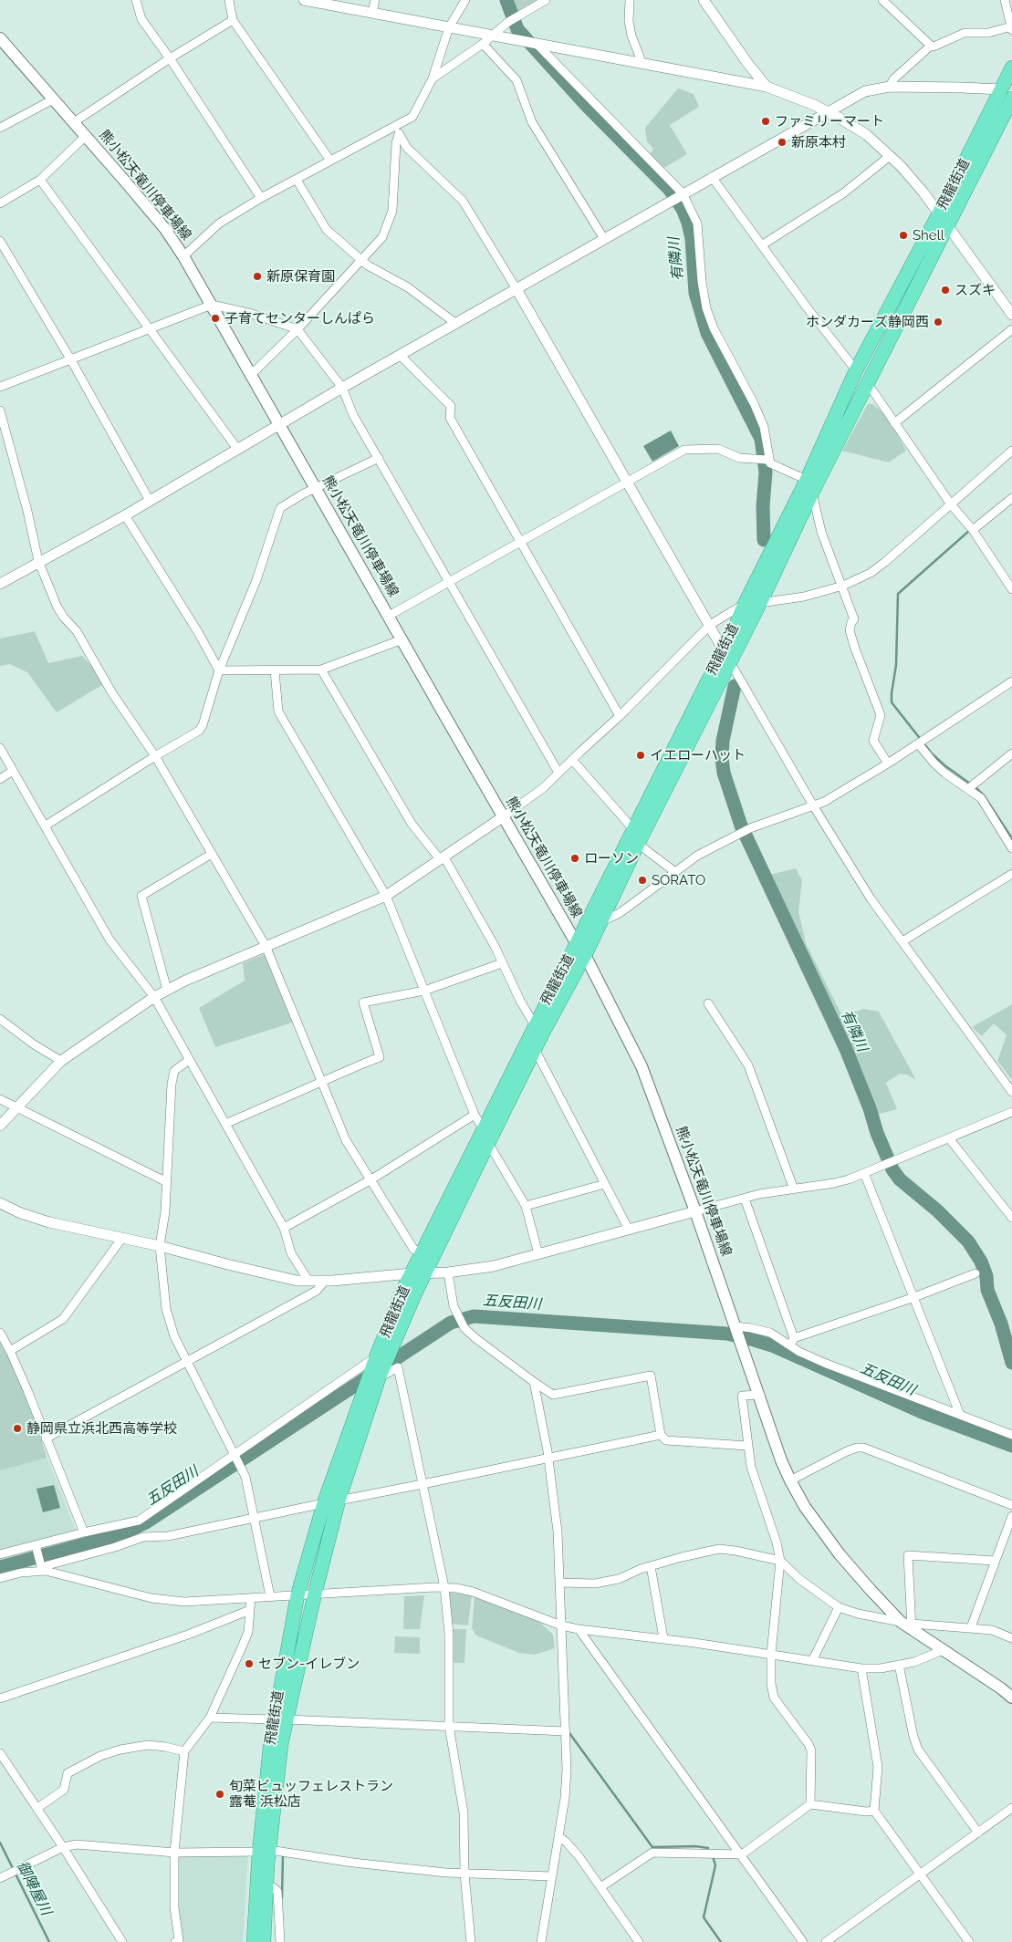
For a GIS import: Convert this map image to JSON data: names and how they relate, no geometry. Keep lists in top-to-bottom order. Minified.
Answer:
{"streets":{"highway":["飛龍街道"],"main road":["熊小松天竜川停車場線"]},"crossings":[["飛龍街道","熊小松天竜川停車場線"]],"water":["有隣川","五反田川","御陣屋川"],"places":["ファミリーマート","新原本村","Shell","新原保育園","スズキ","子育てセンターしんぱら","ホンダカーズ静岡西","イエローハット","ローソン","SORATO","静岡県立浜北西高等学校","セブン-イレブン","旬菜ビュッフェレストラン 露菴 浜松店"]}
